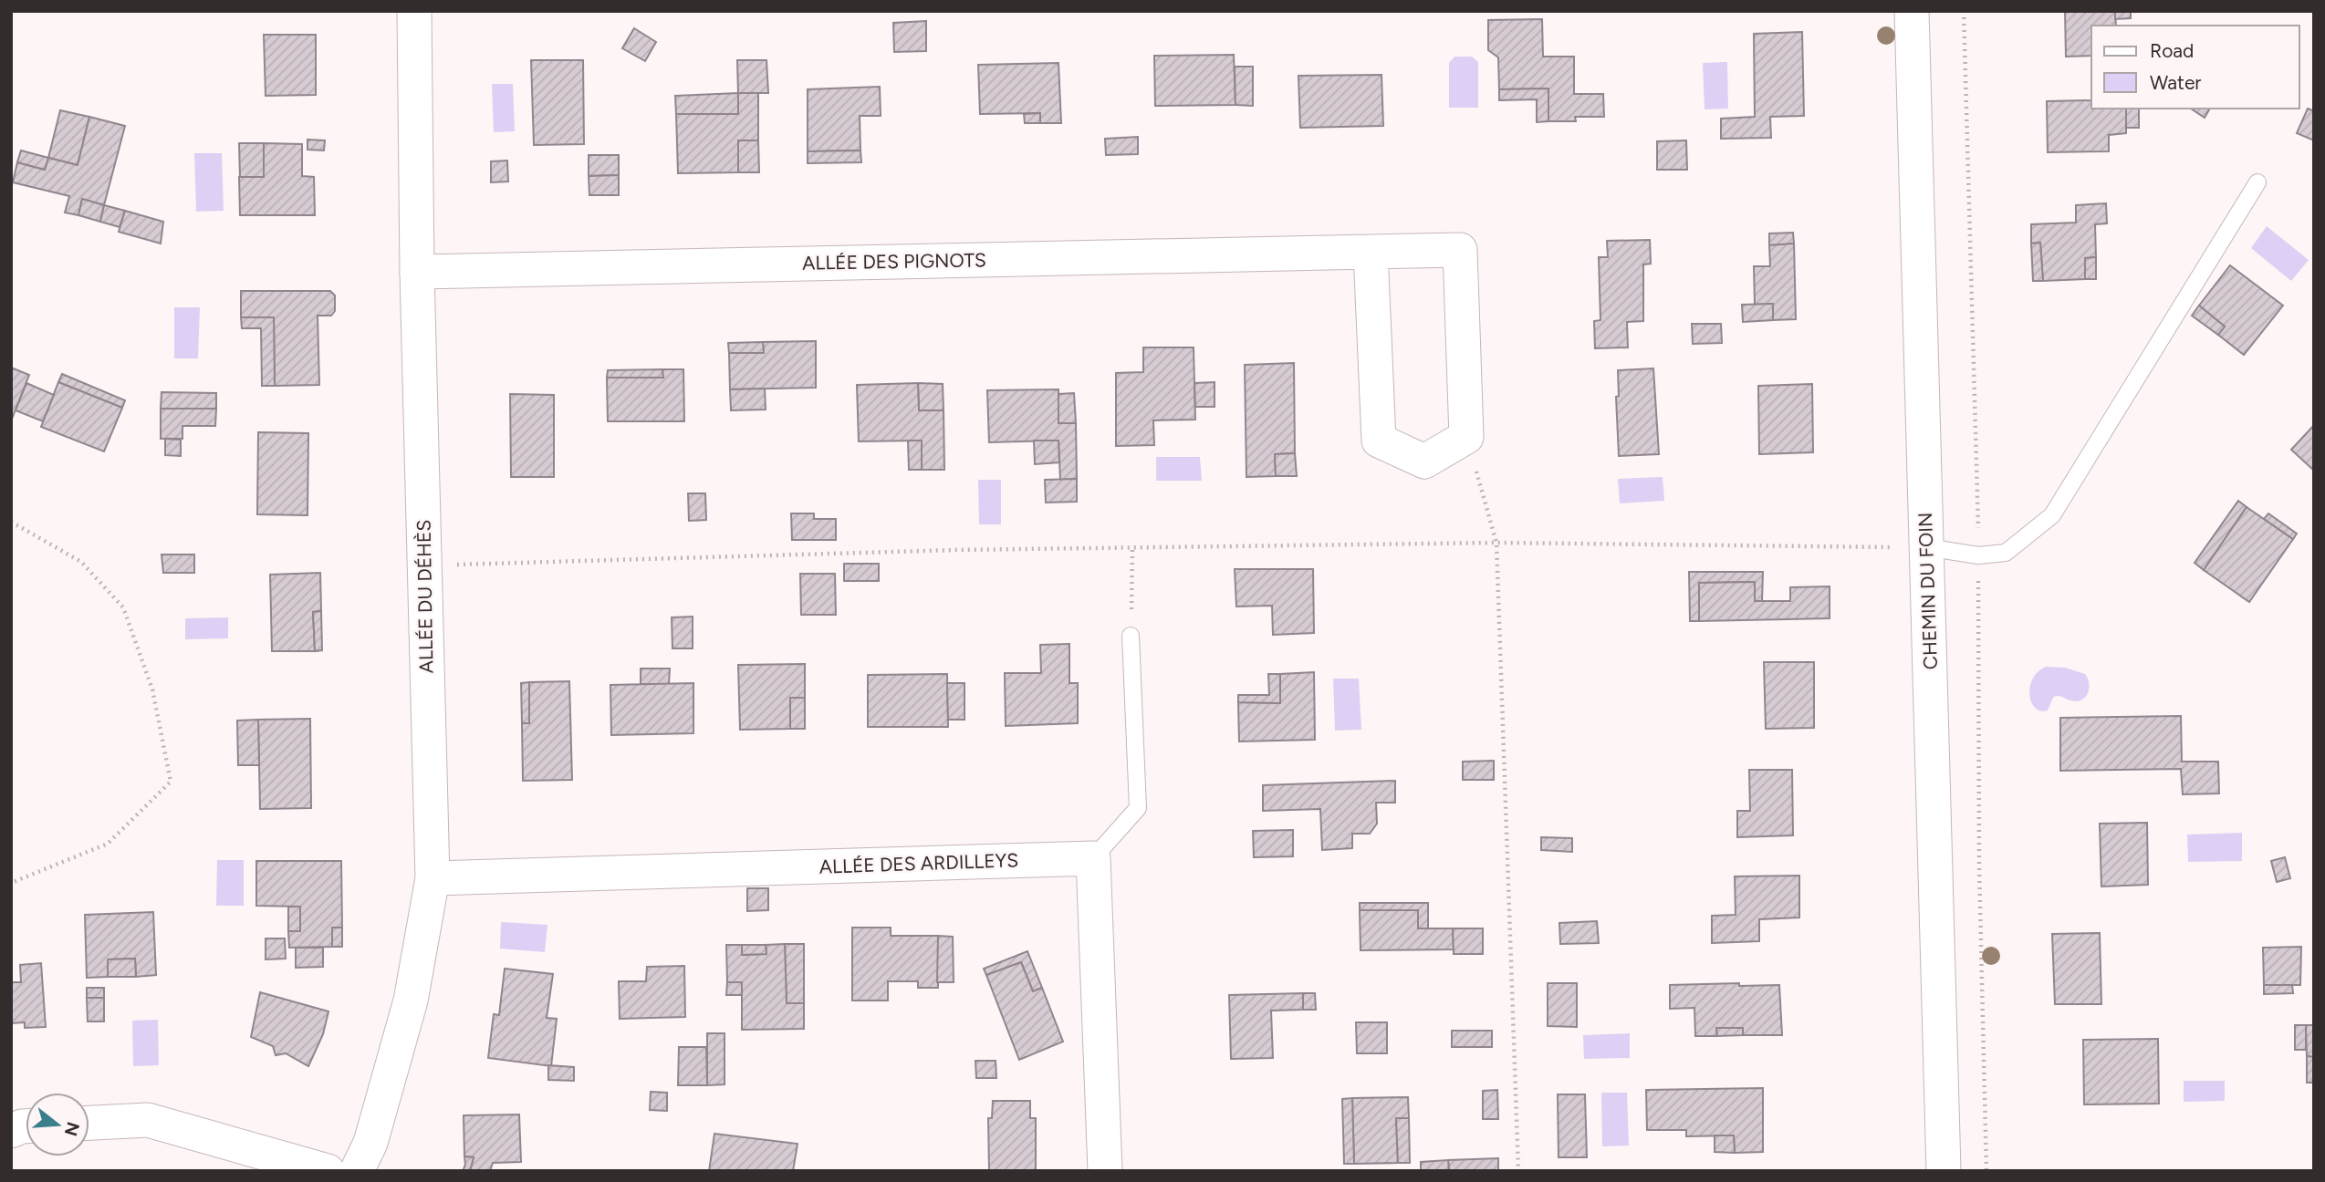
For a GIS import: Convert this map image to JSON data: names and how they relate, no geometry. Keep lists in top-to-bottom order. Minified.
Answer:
{"streets":{"street":["ALLÉE DES PIGNOTS","CHEMIN DU FOIN","ALLÉE DU DÉHÈS","ALLÉE DES ARDILLEYS"]},"crossings":[["ALLÉE DES PIGNOTS","ALLÉE DU DÉHÈS"],["ALLÉE DU DÉHÈS","ALLÉE DES ARDILLEYS"]],"legend":["Road","Water"],"north":"right"}
